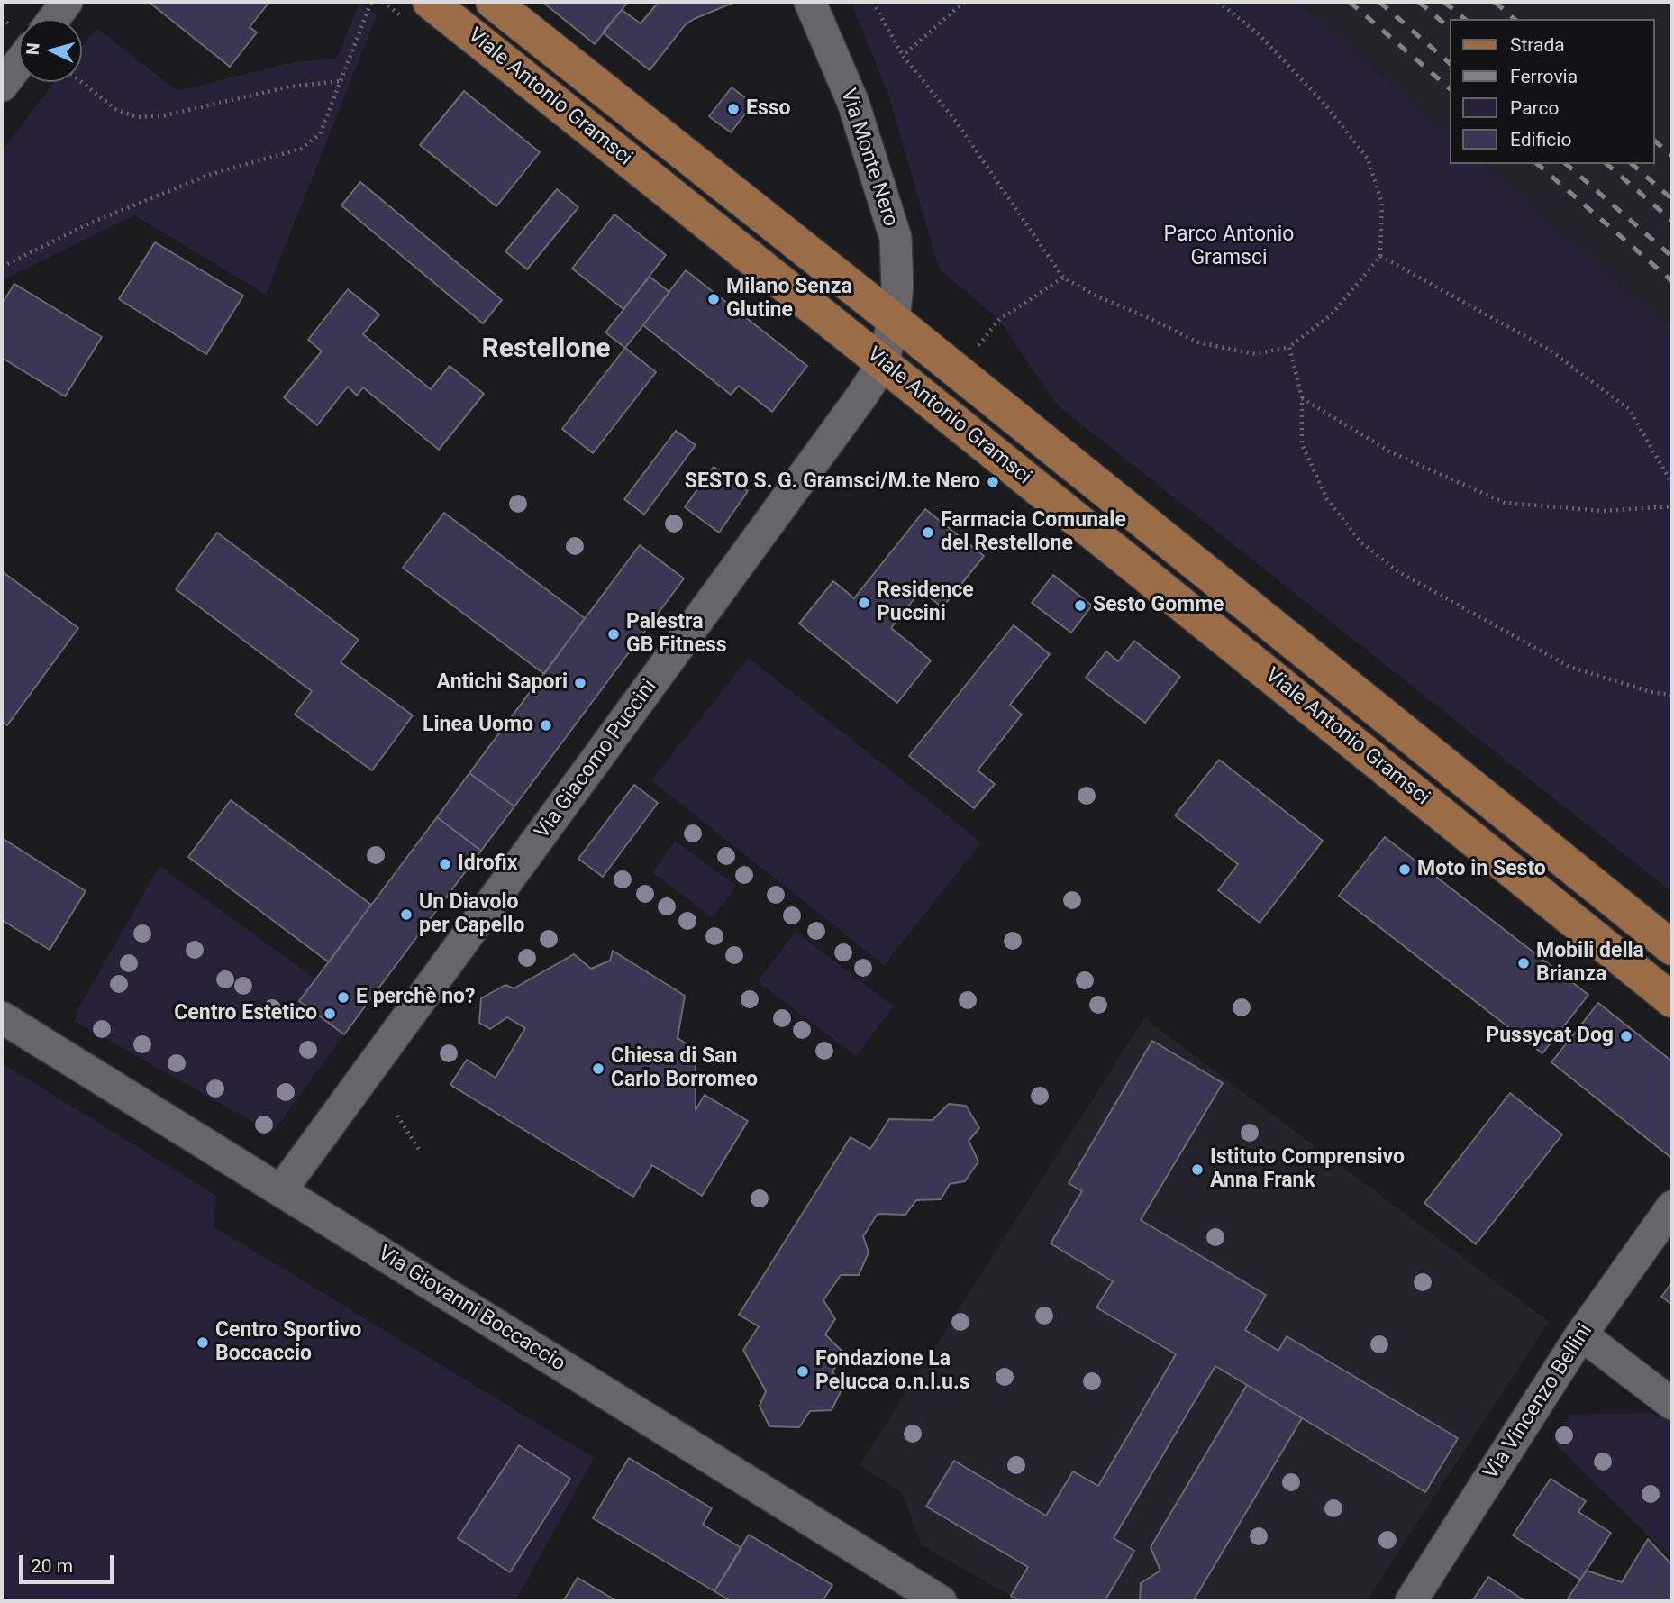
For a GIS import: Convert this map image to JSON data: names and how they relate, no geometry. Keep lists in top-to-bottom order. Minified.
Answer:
{"streets":{"main road":["Viale Antonio Gramsci"],"street":["Via Monte Nero","Via Giacomo Puccini","Via Giovanni Boccaccio","Via Vincenzo Bellini"]},"crossings":[["Viale Antonio Gramsci","Via Monte Nero"],["Viale Antonio Gramsci","Via Giacomo Puccini"],["Via Monte Nero","Via Giacomo Puccini"],["Via Giacomo Puccini","Via Giovanni Boccaccio"]],"districts":["Restellone"],"parks":["Parco Antonio Gramsci"],"places":["Esso","Milano Senza Glutine","SESTO S. G. Gramsci/M.te Nero","Farmacia Comunale del Restellone","Residence Puccini","Sesto Gomme","Palestra GB Fitness","Antichi Sapori","Linea Uomo","Idrofix","Moto in Sesto","Un Diavolo per Capello","Mobili della Brianza","E perchè no?","Centro Estetico","Pussycat Dog","Chiesa di San Carlo Borromeo","Istituto Comprensivo Anna Frank","Centro Sportivo Boccaccio","Fondazione La Pelucca o.n.l.u.s"],"legend":["Strada","Ferrovia","Parco","Edificio"],"scale_bar":"20 m","north":"left"}
